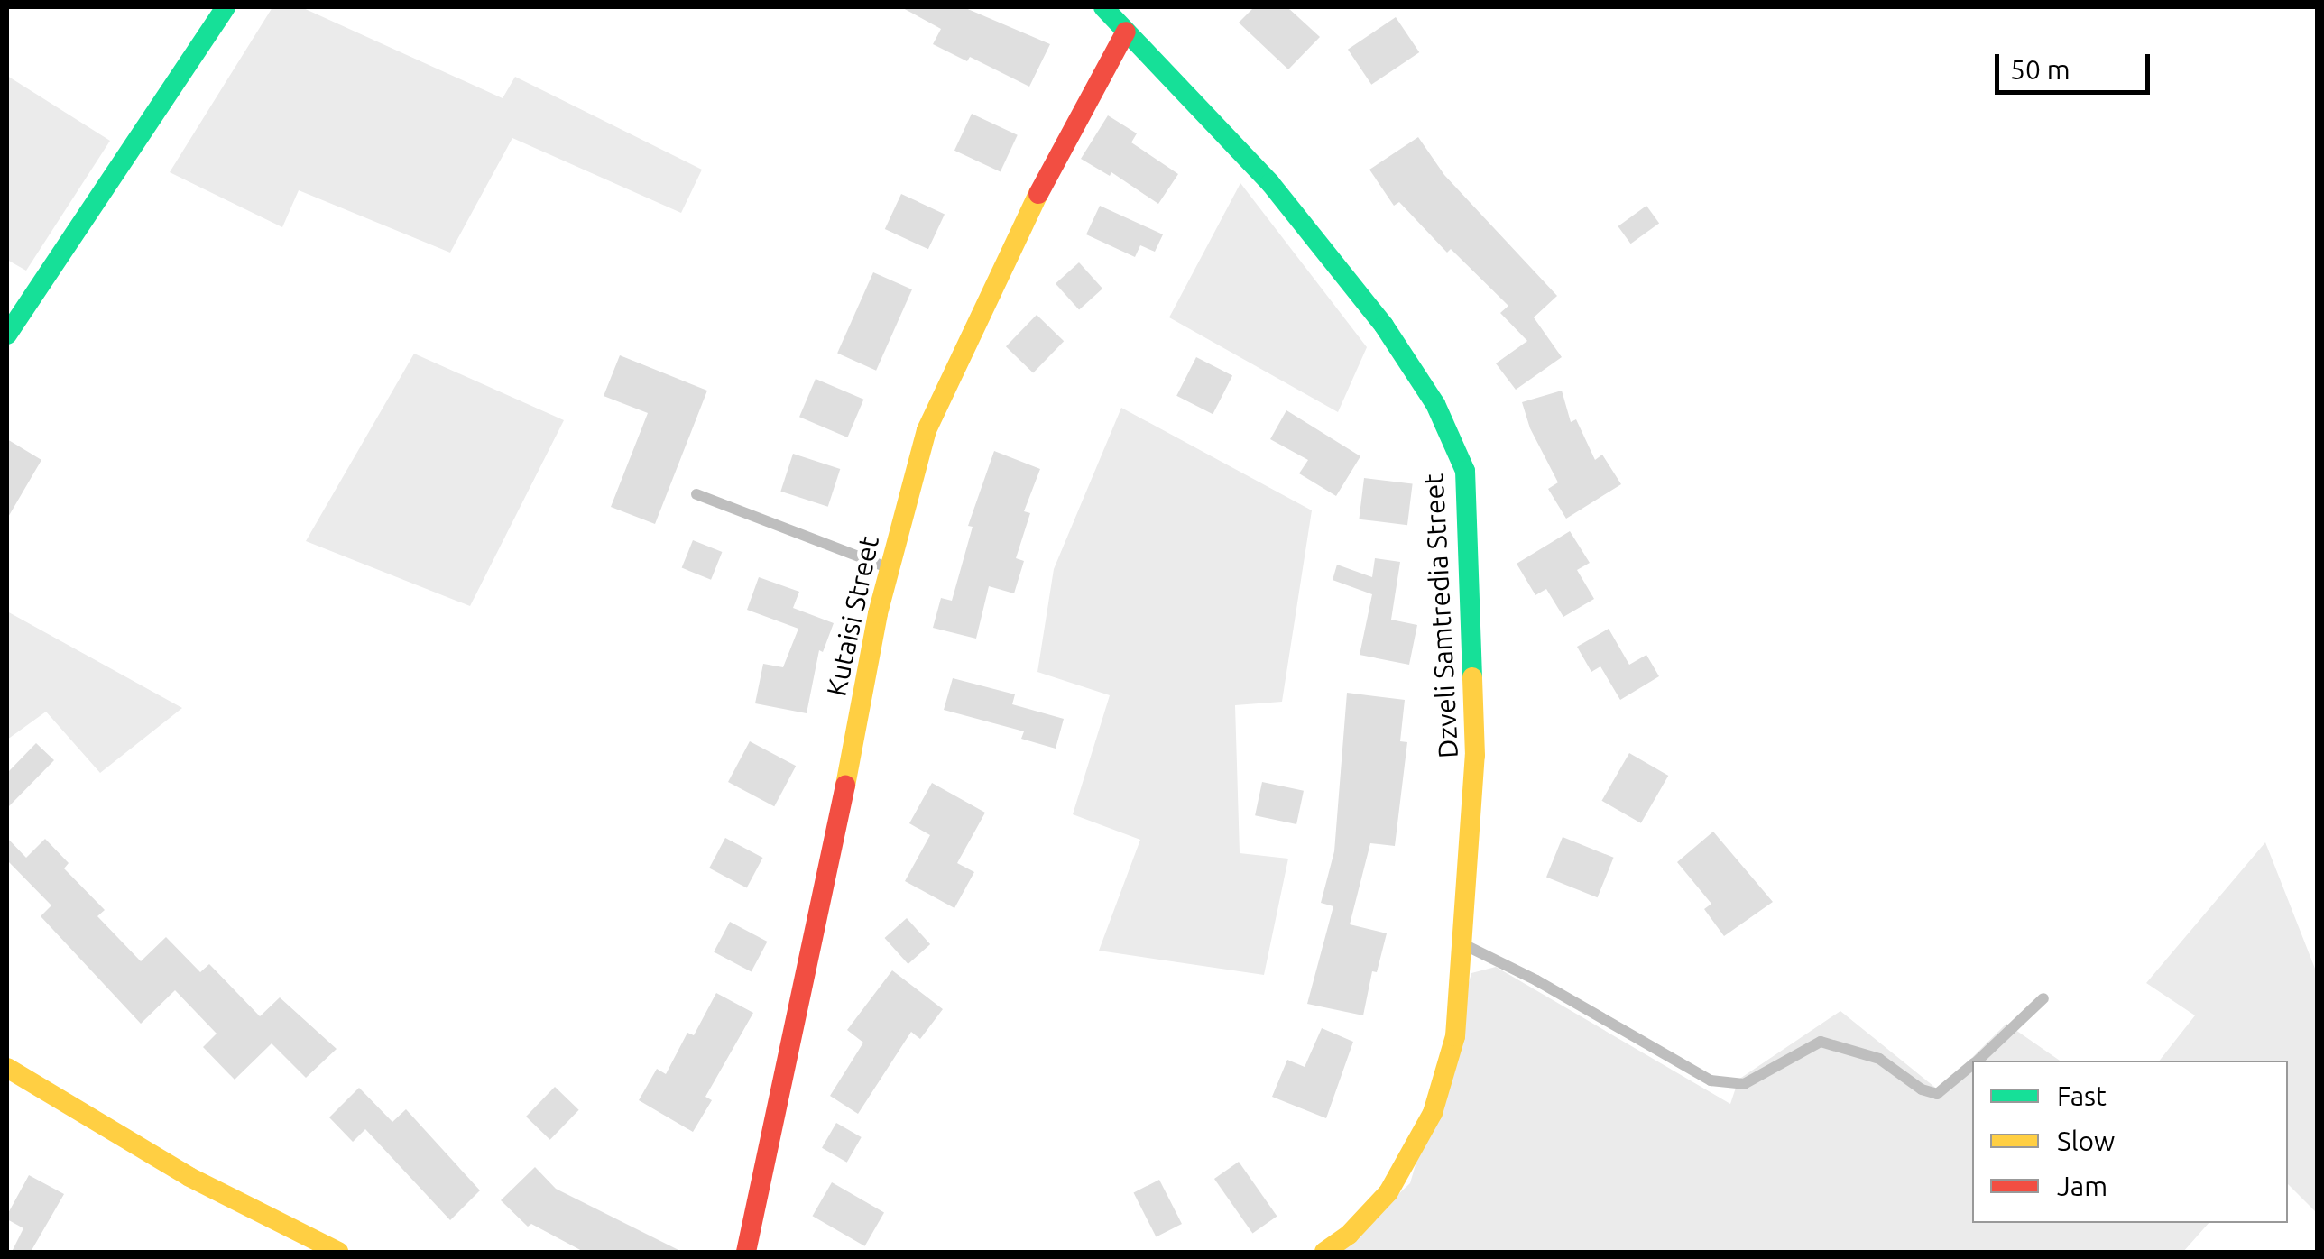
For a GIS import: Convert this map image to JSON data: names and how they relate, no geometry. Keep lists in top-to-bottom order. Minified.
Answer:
{"streets":{"street":["Kutaisi Street","Dzveli Samtredia Street"]},"crossings":[["Kutaisi Street","Dzveli Samtredia Street"]],"legend":["Fast","Slow","Jam"],"scale_bar":"50 m"}
